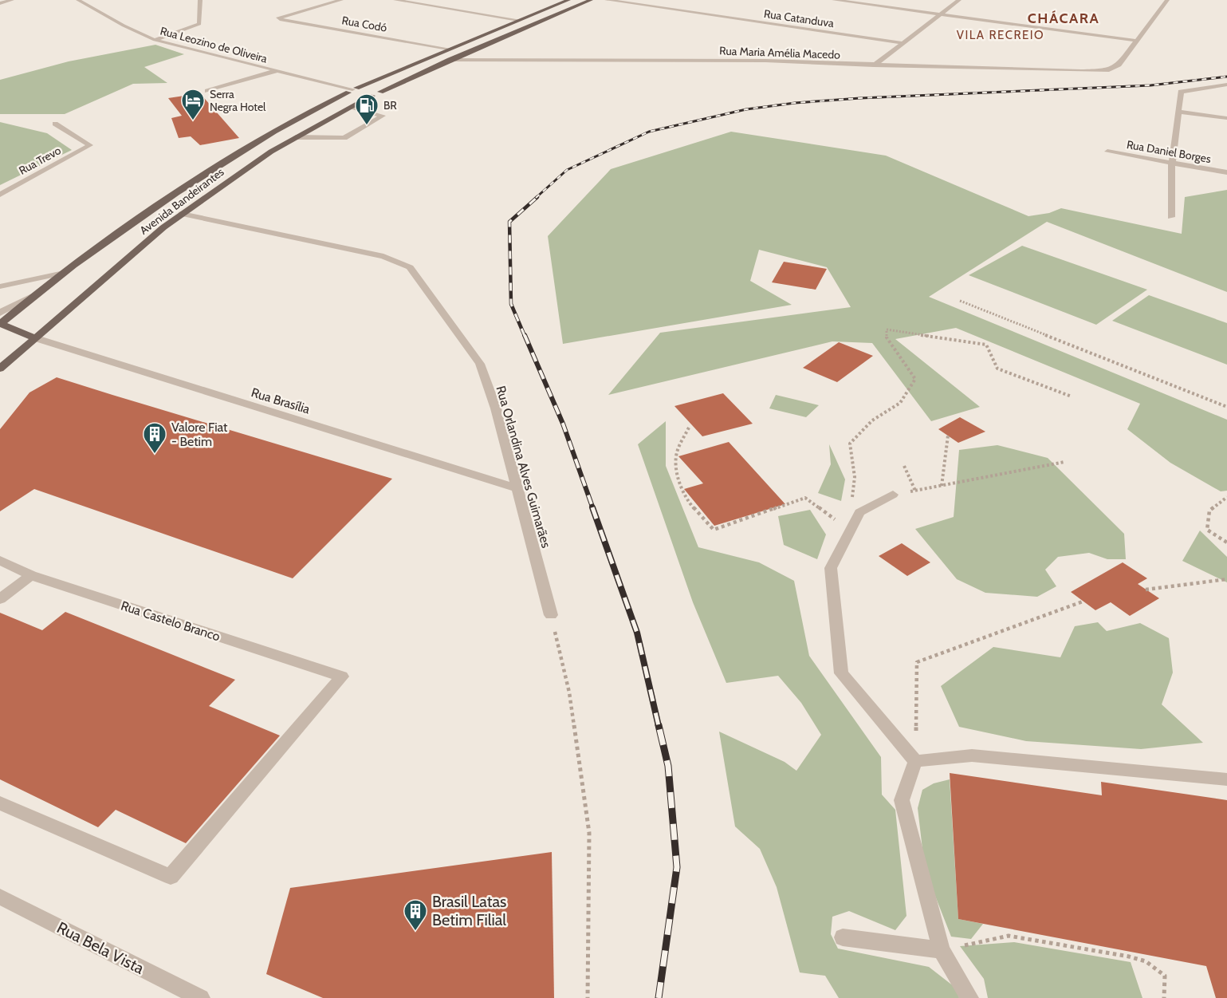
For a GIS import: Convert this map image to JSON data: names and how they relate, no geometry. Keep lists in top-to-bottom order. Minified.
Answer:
{"streets":{"main road":["Avenida Bandeirantes"],"street":["Rua Catanduva","Rua Codó","Rua Leozino de Oliveira","Rua Maria Amélia Macedo","Rua Daniel Borges","Rua Trevo","Rua Brasília","Rua Orlandina Alves Guimarães","Rua Castelo Branco","Rua Bela Vista"]},"crossings":[["Rua Codó","Avenida Bandeirantes"],["Rua Leozino de Oliveira","Avenida Bandeirantes"],["Avenida Bandeirantes","Rua Brasília"],["Avenida Bandeirantes","Rua Orlandina Alves Guimarães"],["Rua Brasília","Rua Orlandina Alves Guimarães"]],"districts":["CHÁCARA","VILA RECREIO"],"places":{"hotel":["Serra Negra Hotel"],"fuel station":["BR"],"building":["Valore Fiat - Betim","Brasil Latas Betim Filial"]}}
